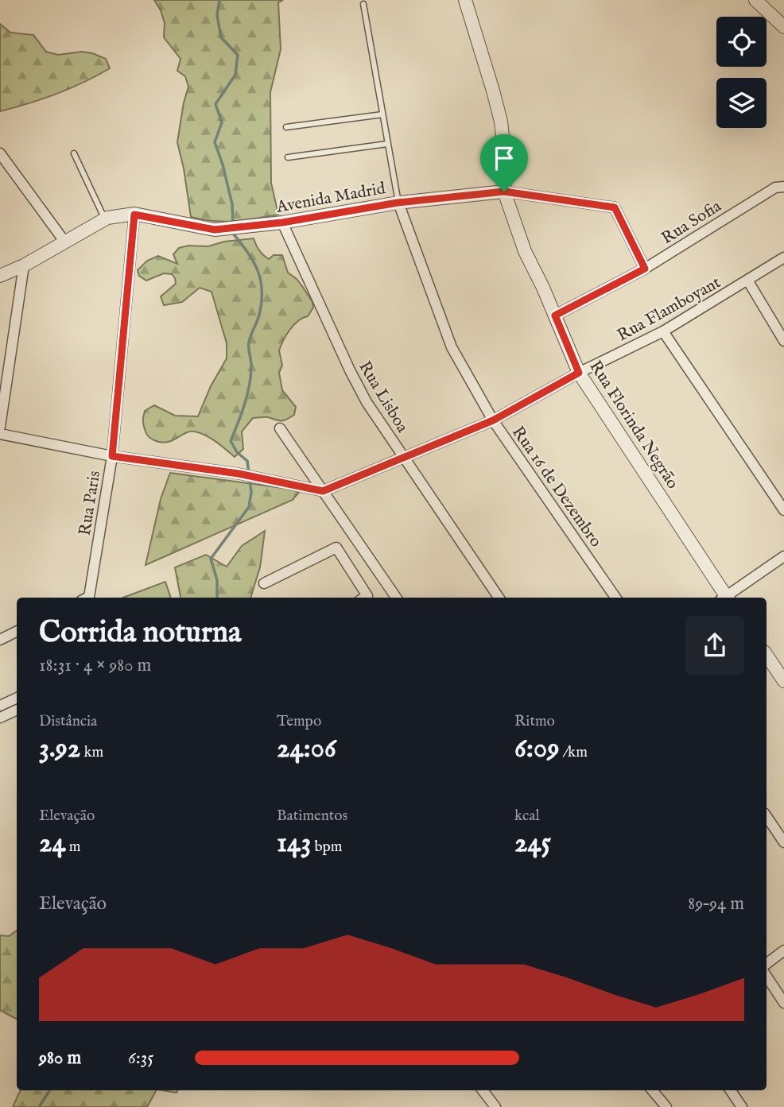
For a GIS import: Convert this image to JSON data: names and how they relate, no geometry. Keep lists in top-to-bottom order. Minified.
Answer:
{"streets":{"street":["Avenida Madrid","Rua Sofia","Rua Flamboyant","Rua Lisboa","Rua Florinda Negrão","Rua 16 de Dezembro","Rua Paris"]},"crossings":[["Avenida Madrid","Rua Sofia"],["Avenida Madrid","Rua Lisboa"],["Avenida Madrid","Rua Florinda Negrão"],["Avenida Madrid","Rua 16 de Dezembro"],["Avenida Madrid","Rua Paris"],["Rua Sofia","Rua Florinda Negrão"],["Rua Flamboyant","Rua Lisboa"],["Rua Flamboyant","Rua Florinda Negrão"],["Rua Flamboyant","Rua 16 de Dezembro"]],"page":{"heading":["Corrida noturna","18:31 · 4 × 980 m"],"stats":[["Distância","3.92 km"],["Tempo","24:06"],["Ritmo","6:09 /km"],["Elevação","24 m"],["Batimentos","143 bpm"],["kcal","245"]],"chart":["Elevação","89–94 m"],"list":[{"name":"980 m","note":"6:35"}]}}
